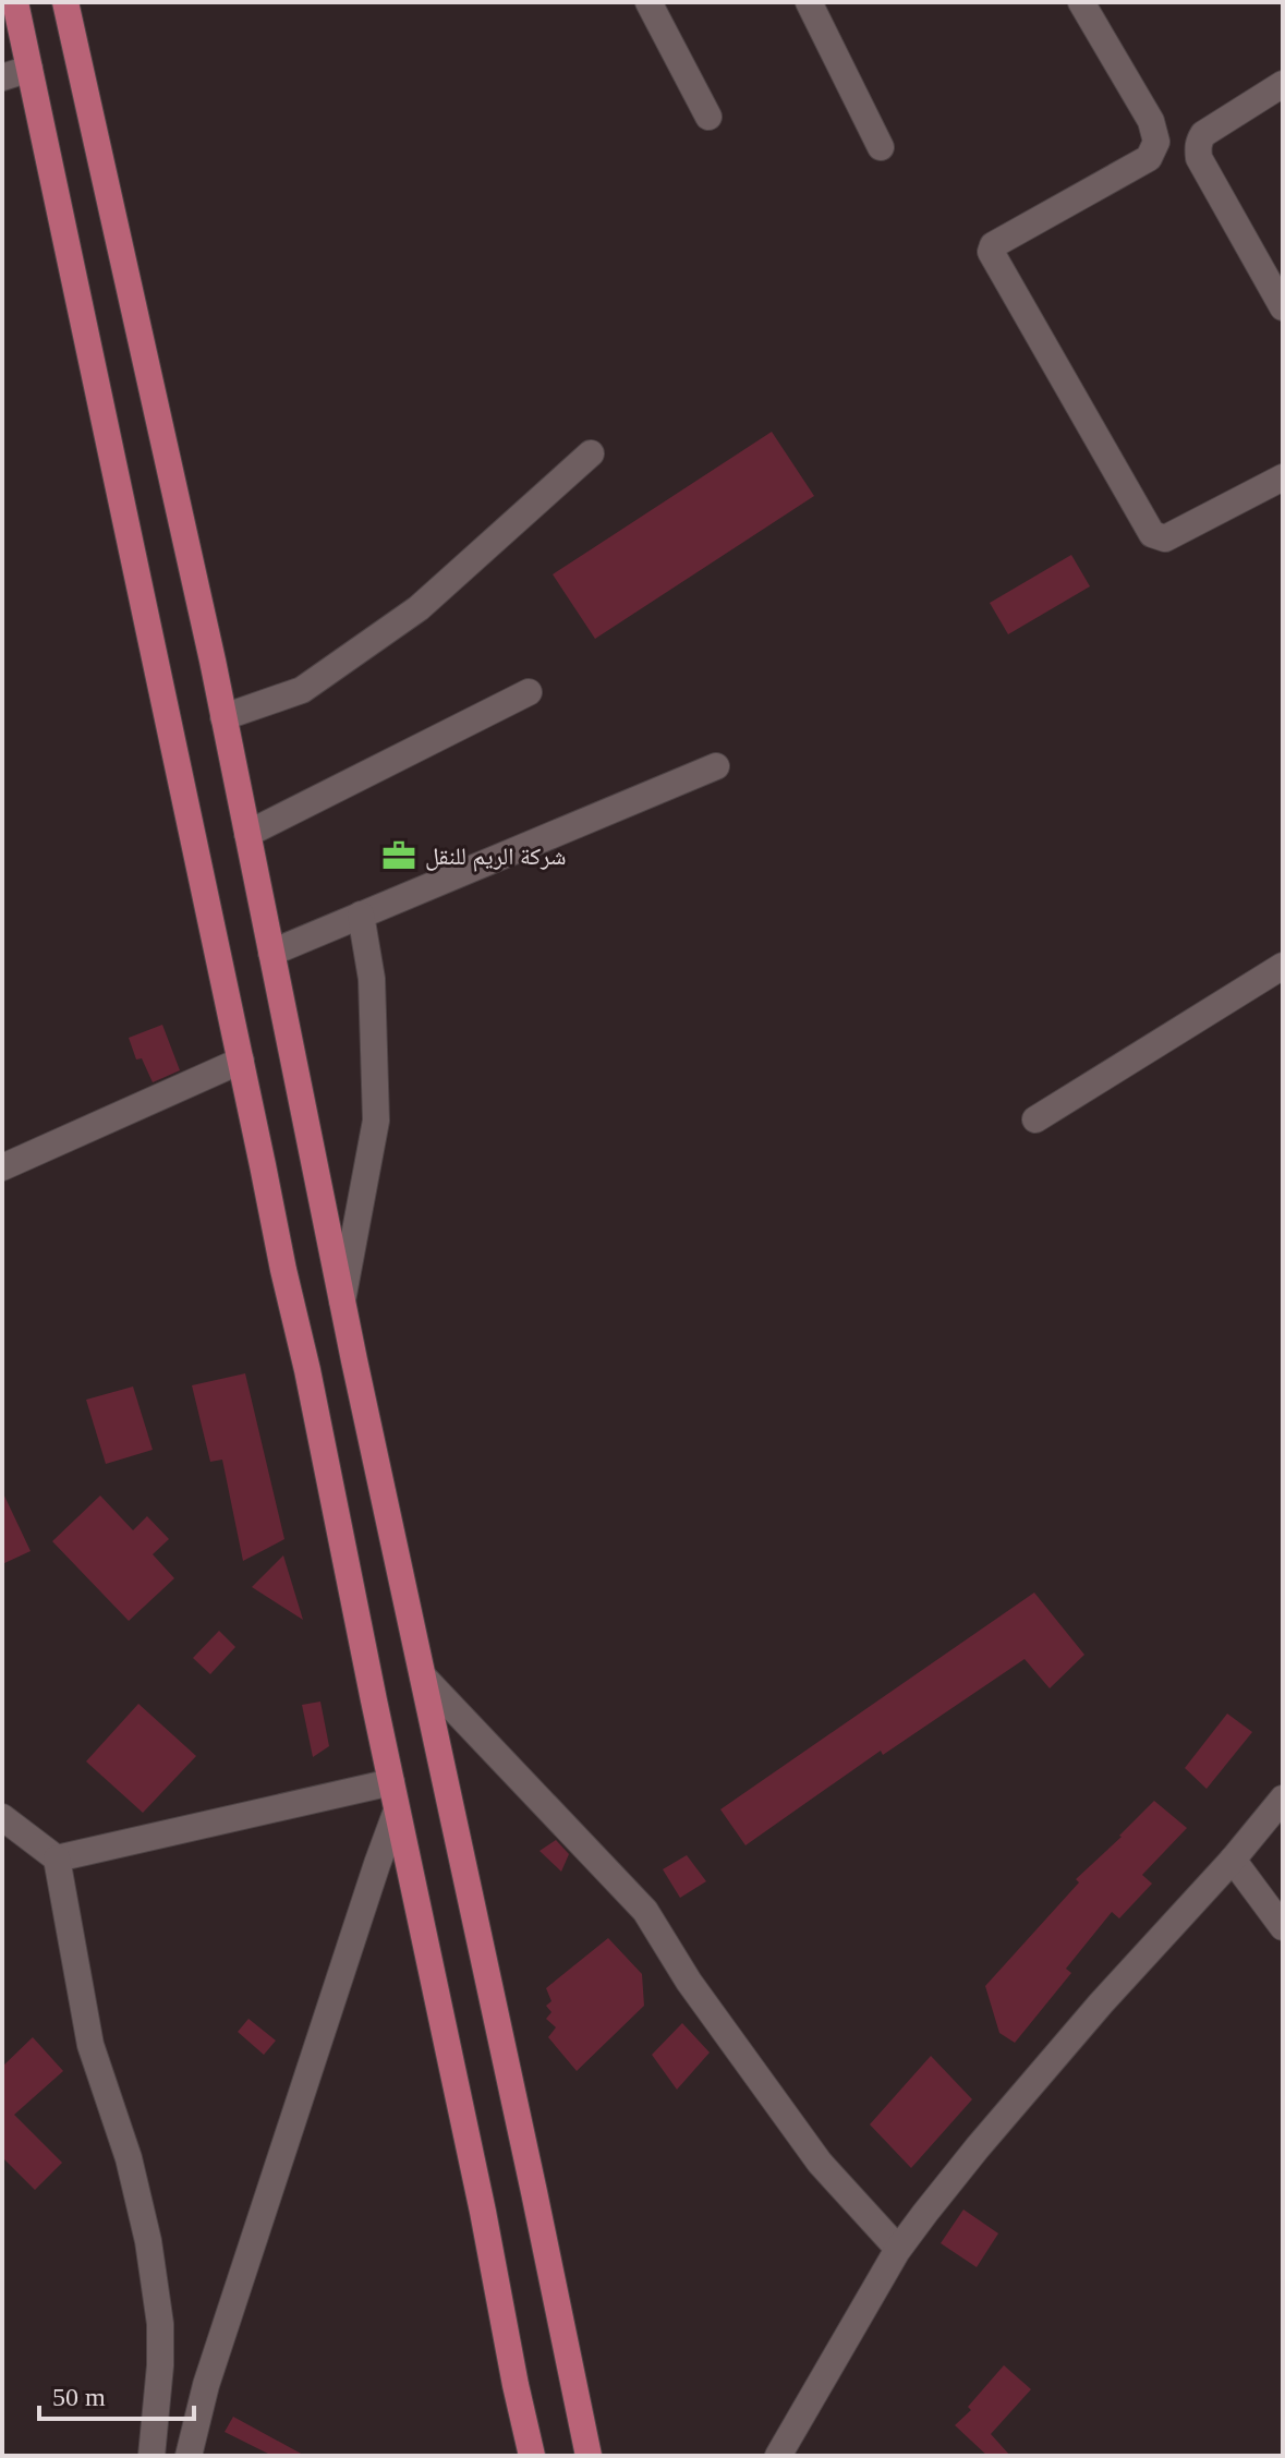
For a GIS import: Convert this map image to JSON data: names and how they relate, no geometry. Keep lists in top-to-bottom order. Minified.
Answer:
{"places":{"office":["شركة الريم للنقل"]},"scale_bar":"50 m"}
